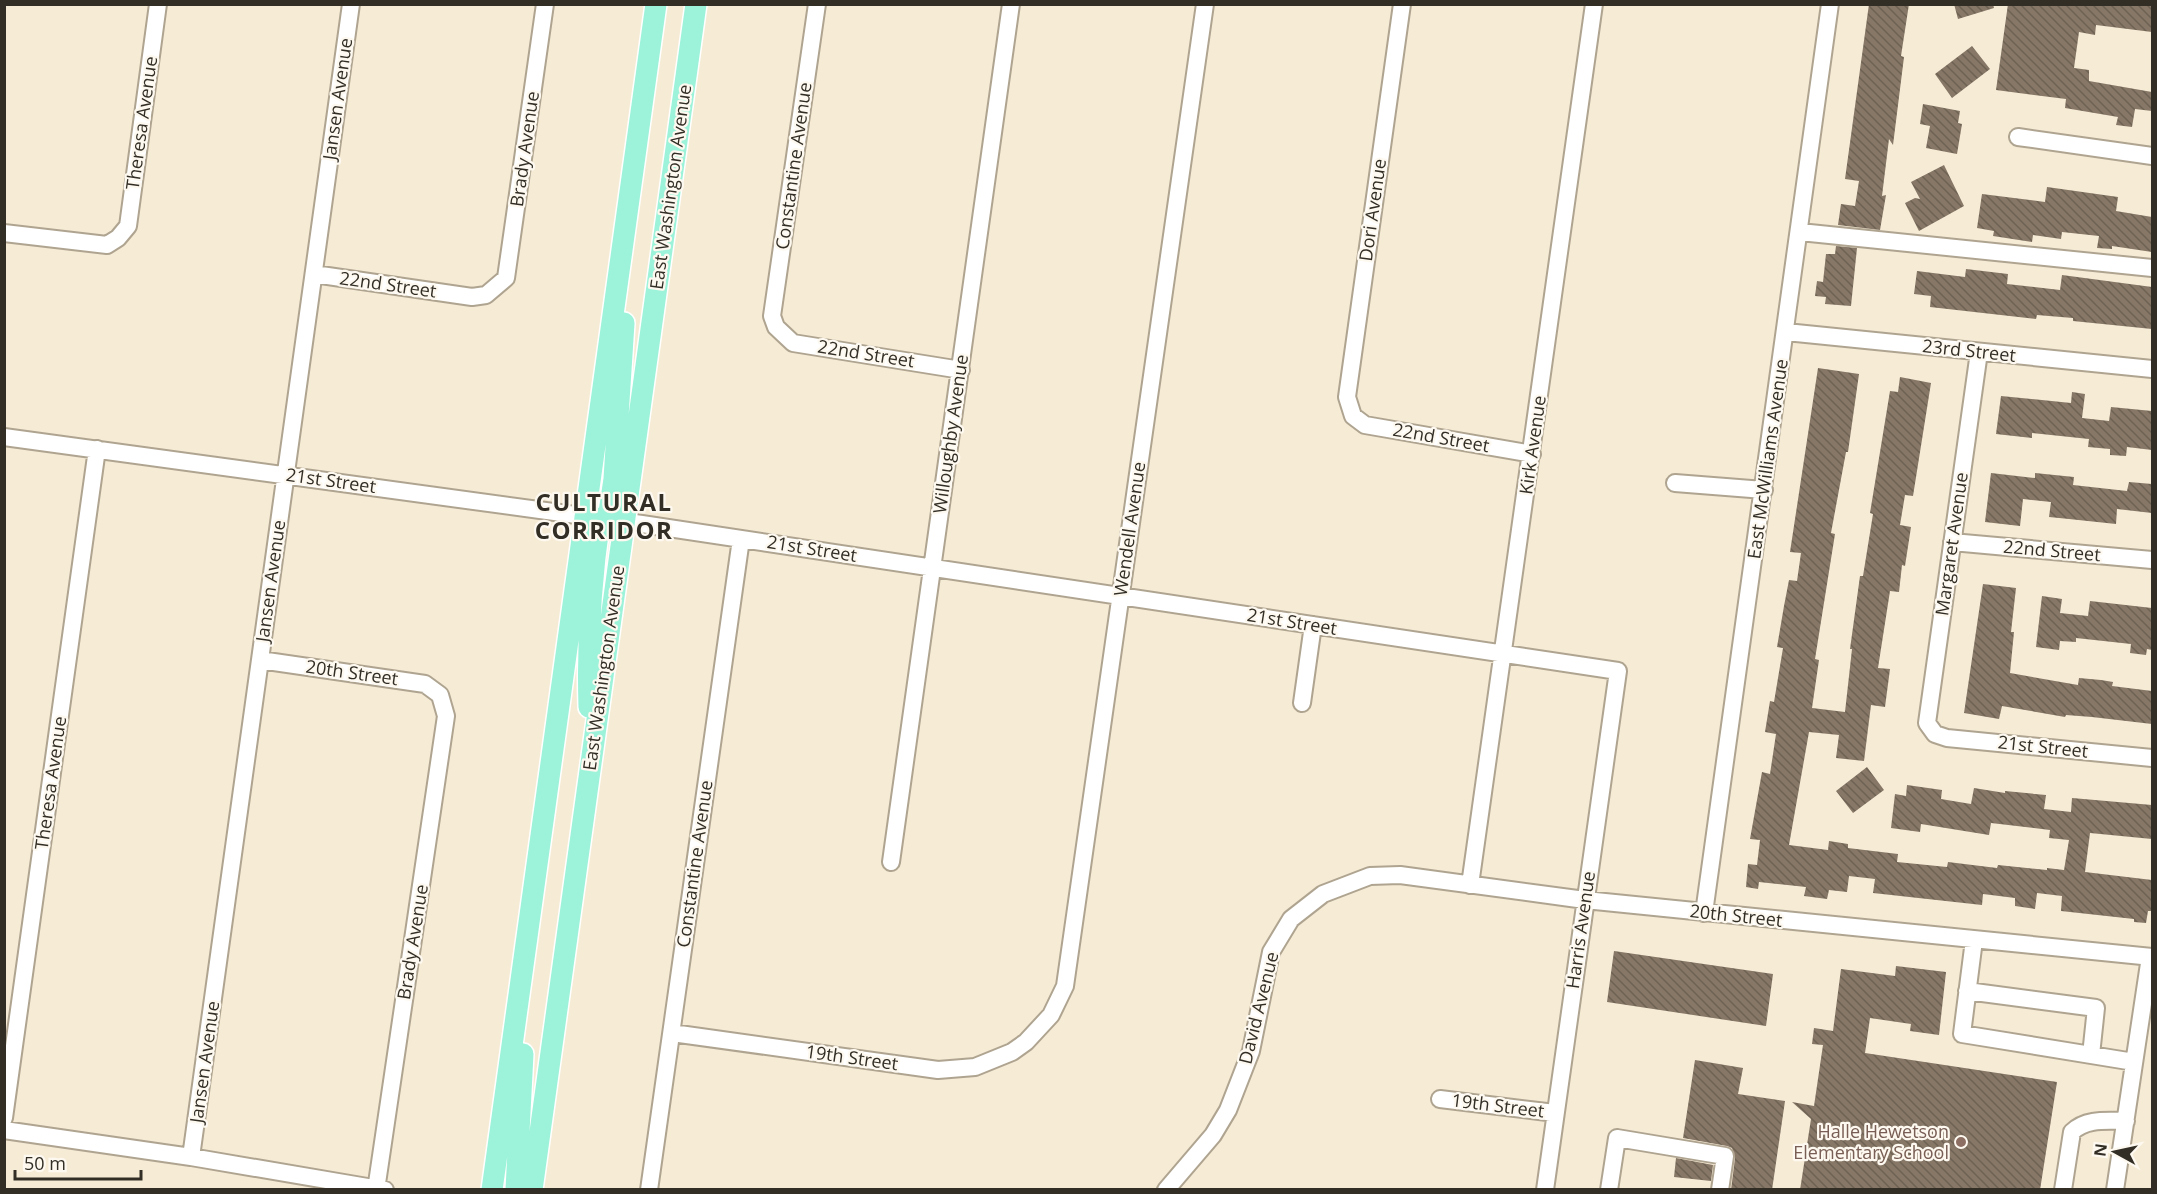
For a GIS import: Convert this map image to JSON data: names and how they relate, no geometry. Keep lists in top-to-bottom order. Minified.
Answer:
{"streets":{"main road":["East Washington Avenue"],"street":["Jansen Avenue","Theresa Avenue","Brady Avenue","Constantine Avenue","Dori Avenue","22nd Street","23rd Street","Willoughby Avenue","Kirk Avenue","East McWilliams Avenue","21st Street","Wendell Avenue","Margaret Avenue","20th Street","Harris Avenue","David Avenue","19th Street"]},"crossings":[["Jansen Avenue","22nd Street"],["Jansen Avenue","21st Street"],["Jansen Avenue","20th Street"],["Theresa Avenue","21st Street"],["Brady Avenue","22nd Street"],["Brady Avenue","20th Street"],["Constantine Avenue","22nd Street"],["Constantine Avenue","21st Street"],["Constantine Avenue","19th Street"],["East Washington Avenue","21st Street"],["Dori Avenue","22nd Street"],["22nd Street","Willoughby Avenue"],["22nd Street","Kirk Avenue"],["22nd Street","Margaret Avenue"],["23rd Street","East McWilliams Avenue"],["23rd Street","Margaret Avenue"],["Willoughby Avenue","21st Street"],["Kirk Avenue","21st Street"],["Kirk Avenue","20th Street"],["East McWilliams Avenue","20th Street"],["21st Street","Wendell Avenue"],["21st Street","Margaret Avenue"],["21st Street","Harris Avenue"],["Wendell Avenue","19th Street"],["20th Street","Harris Avenue"],["20th Street","David Avenue"],["Harris Avenue","19th Street"]],"districts":["CULTURAL CORRIDOR"],"places":["Halle Hewetson Elementary School"],"scale_bar":"50 m","north":"left"}
